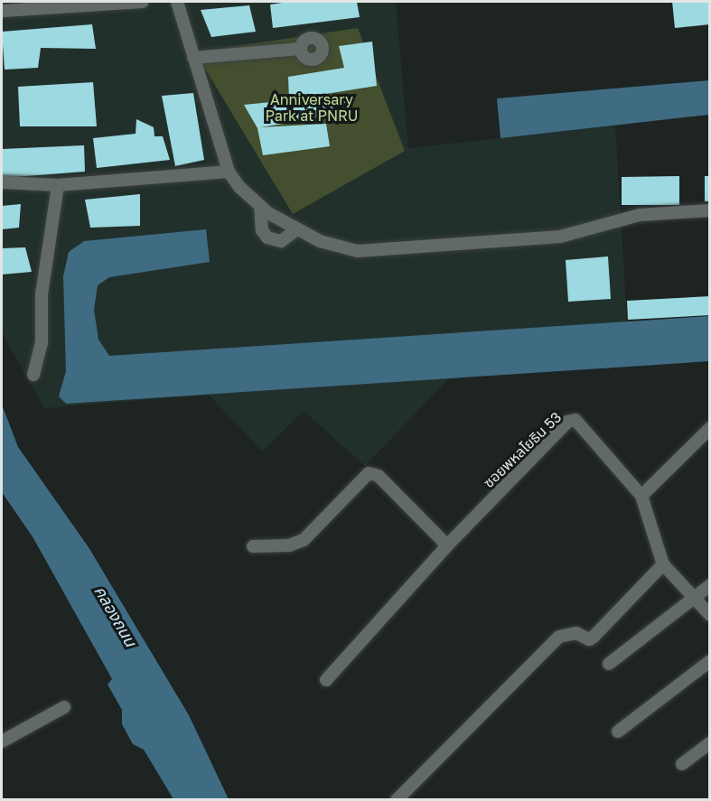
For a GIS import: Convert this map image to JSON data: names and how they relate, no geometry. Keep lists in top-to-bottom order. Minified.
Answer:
{"streets":{"street":["ซอยพหลโยธิน 53"]},"water":["คลองถนน"],"parks":["Anniversary Park at PNRU"]}
